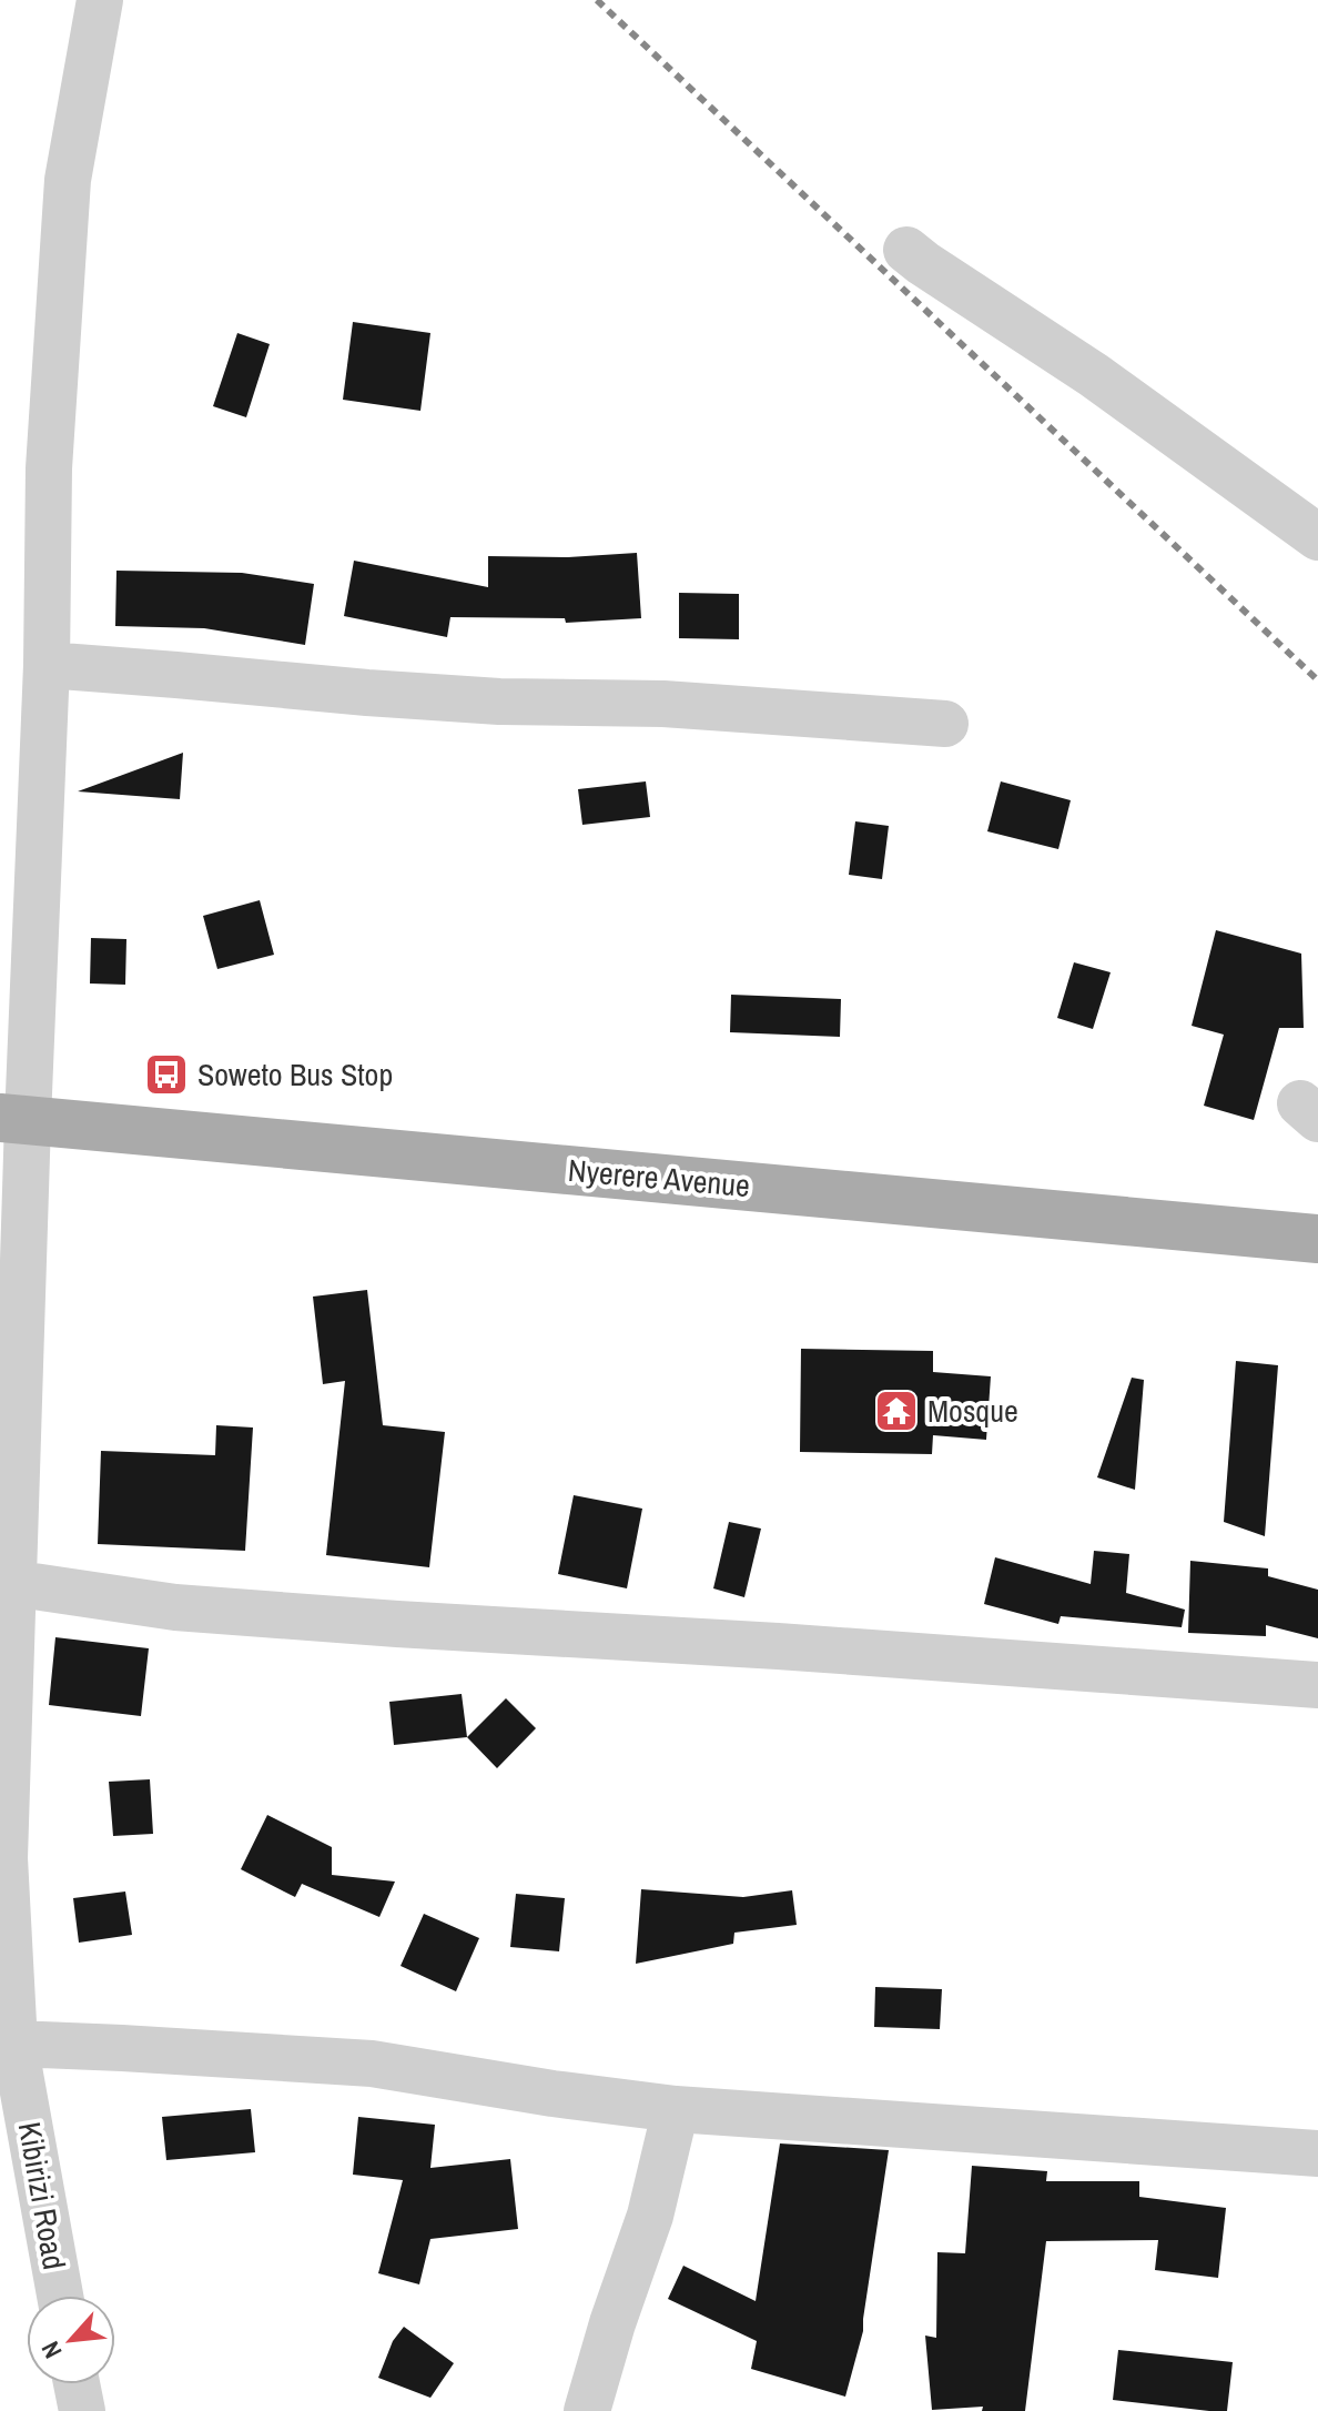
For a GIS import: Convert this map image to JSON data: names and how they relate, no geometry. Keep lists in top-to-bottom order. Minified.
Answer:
{"streets":{"main road":["Nyerere Avenue"],"street":["Kibirizi Road"]},"crossings":[["Nyerere Avenue","Kibirizi Road"]],"places":{"bus stop":["Soweto Bus Stop"],"temple":["Mosque"]},"north":"bottom left"}
